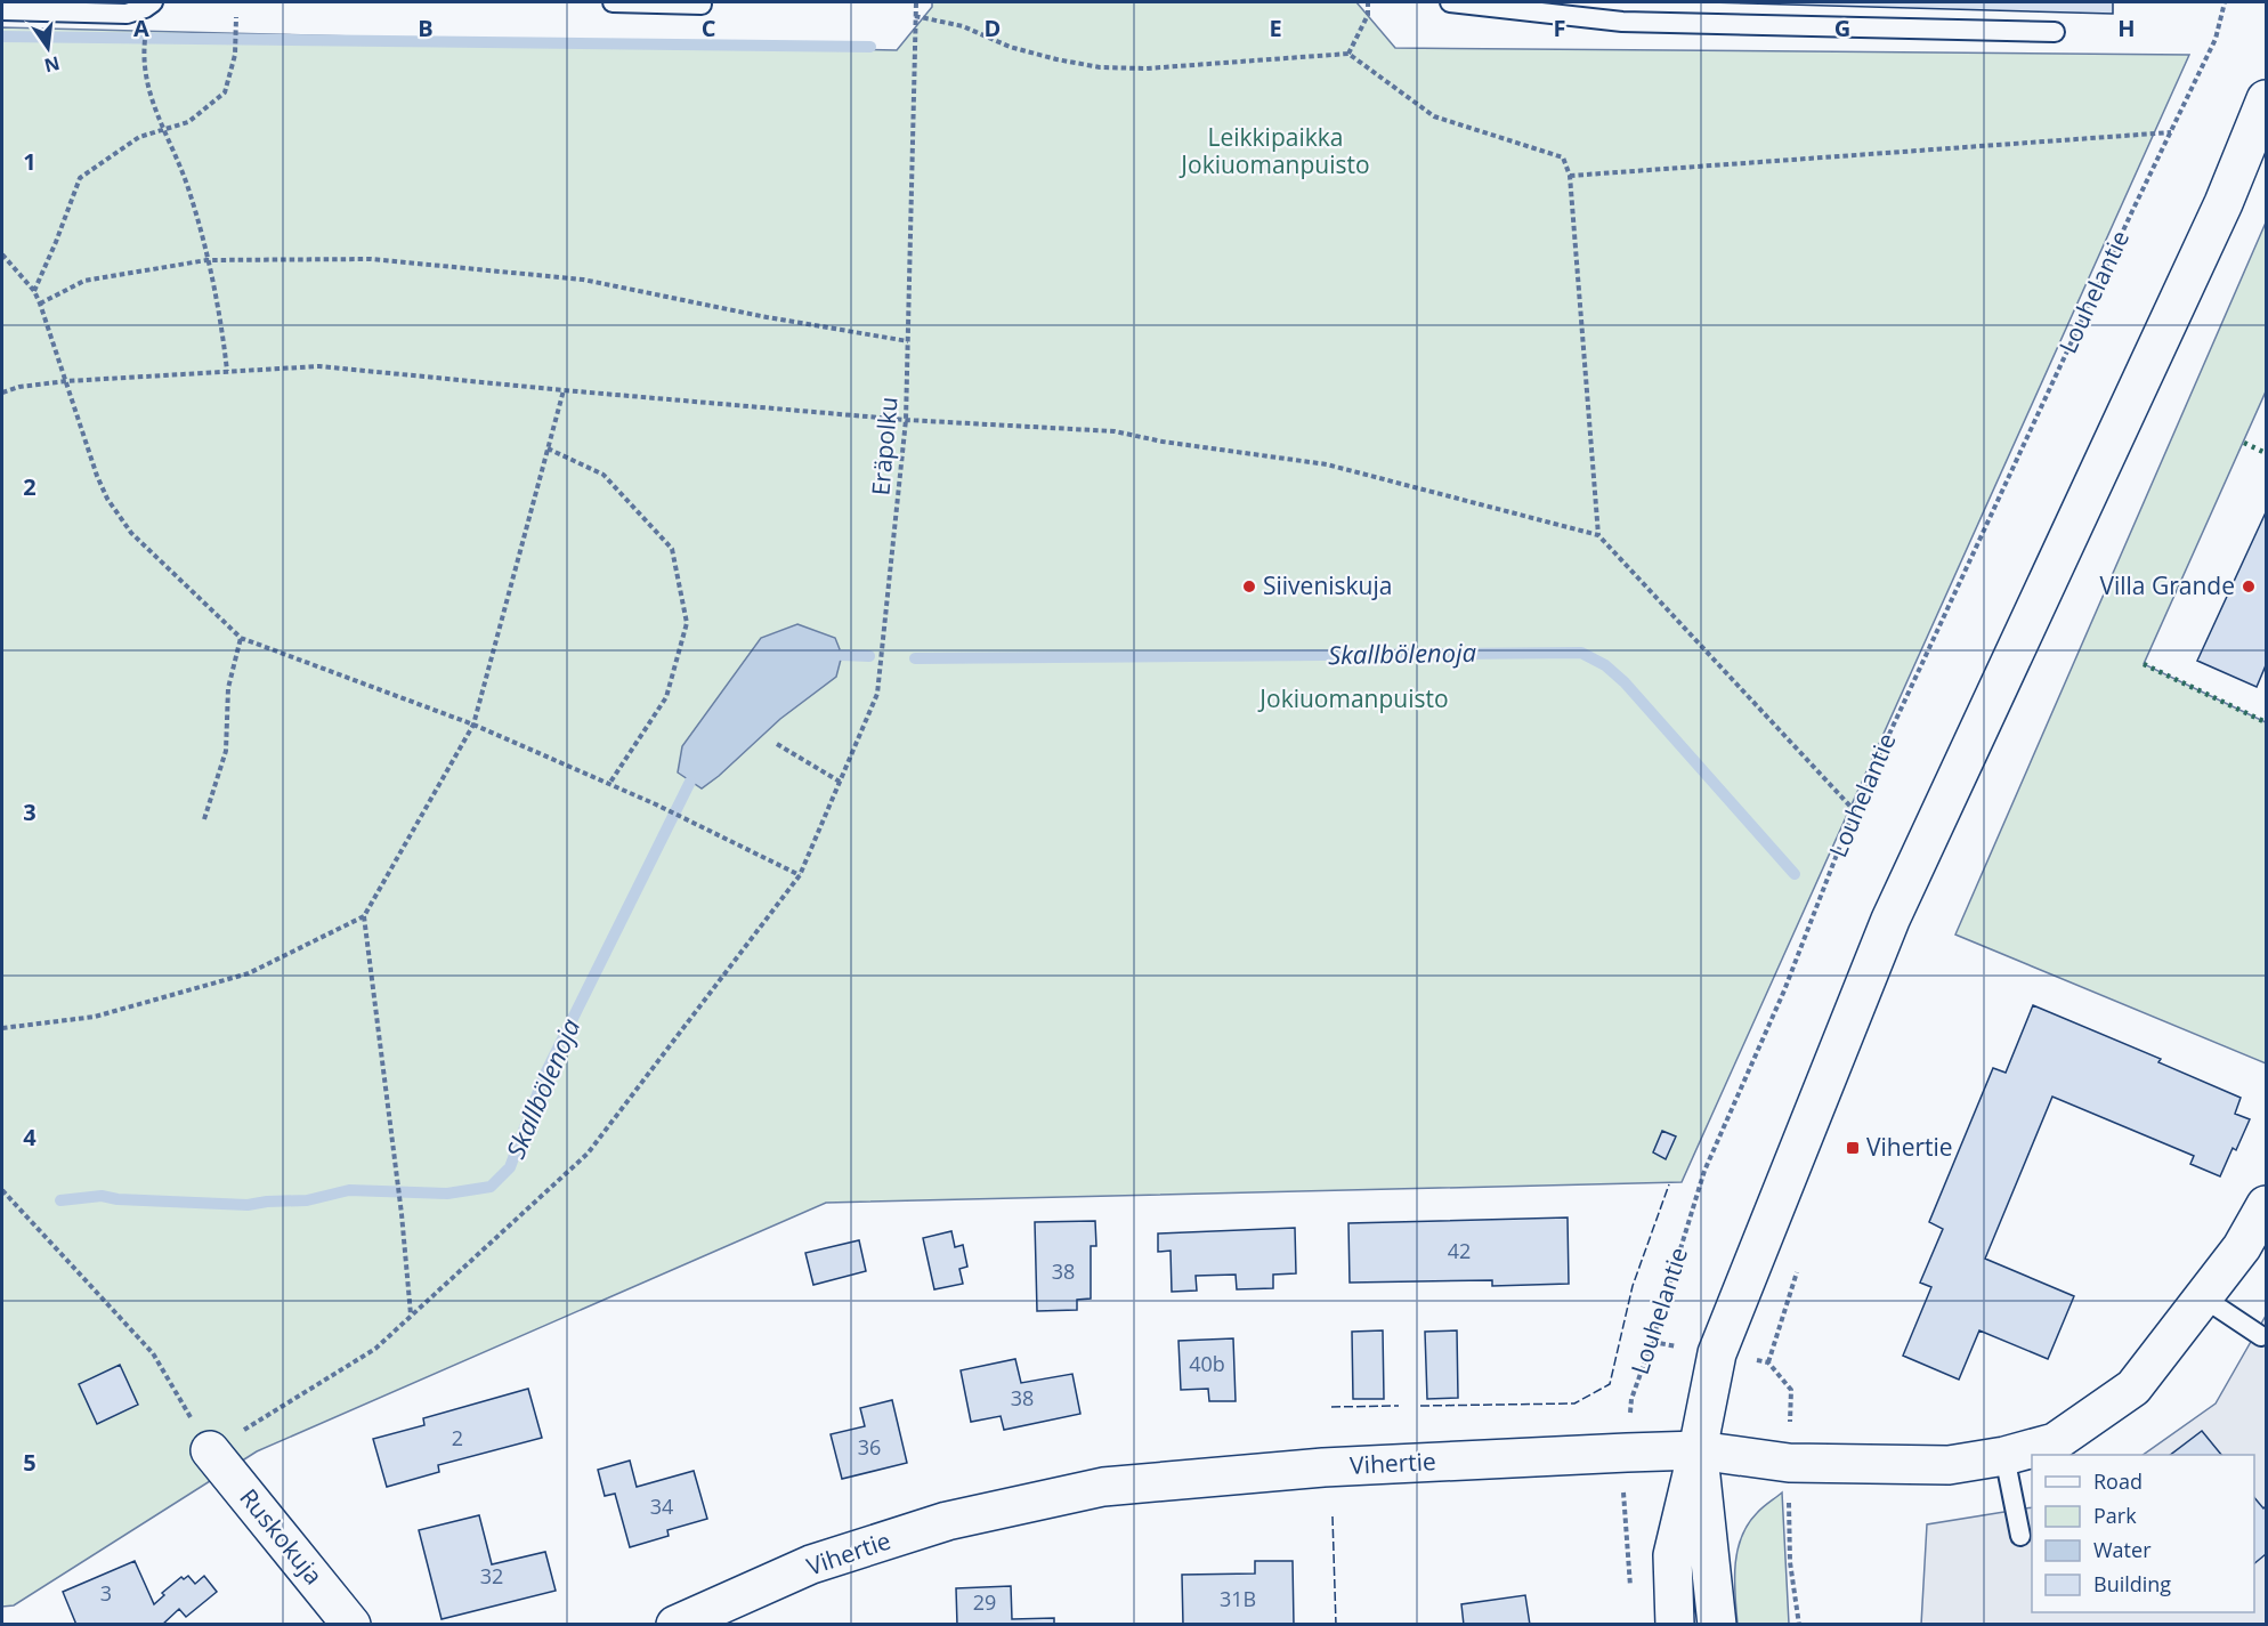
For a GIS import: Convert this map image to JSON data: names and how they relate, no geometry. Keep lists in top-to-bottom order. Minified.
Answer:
{"streets":{"street":["Vihertie","Ruskokuja"],"path":["Louhelantie","Eräpolku"]},"crossings":[["Louhelantie","Vihertie"],["Eräpolku","Ruskokuja"]],"water":["Skallbölenoja"],"parks":["Leikkipaikka Jokiuomanpuisto","Jokiuomanpuisto"],"places":{"other":["Siiveniskuja","Villa Grande"],"transit":["Vihertie"]},"house_numbers":["42","38","40b","38","2","36","34","32","3","31B","29"],"legend":["Road","Park","Water","Building"],"north":"bottom","grid":{"columns":["A","B","C","D","E","F","G","H"],"rows":["1","2","3","4","5"]}}
